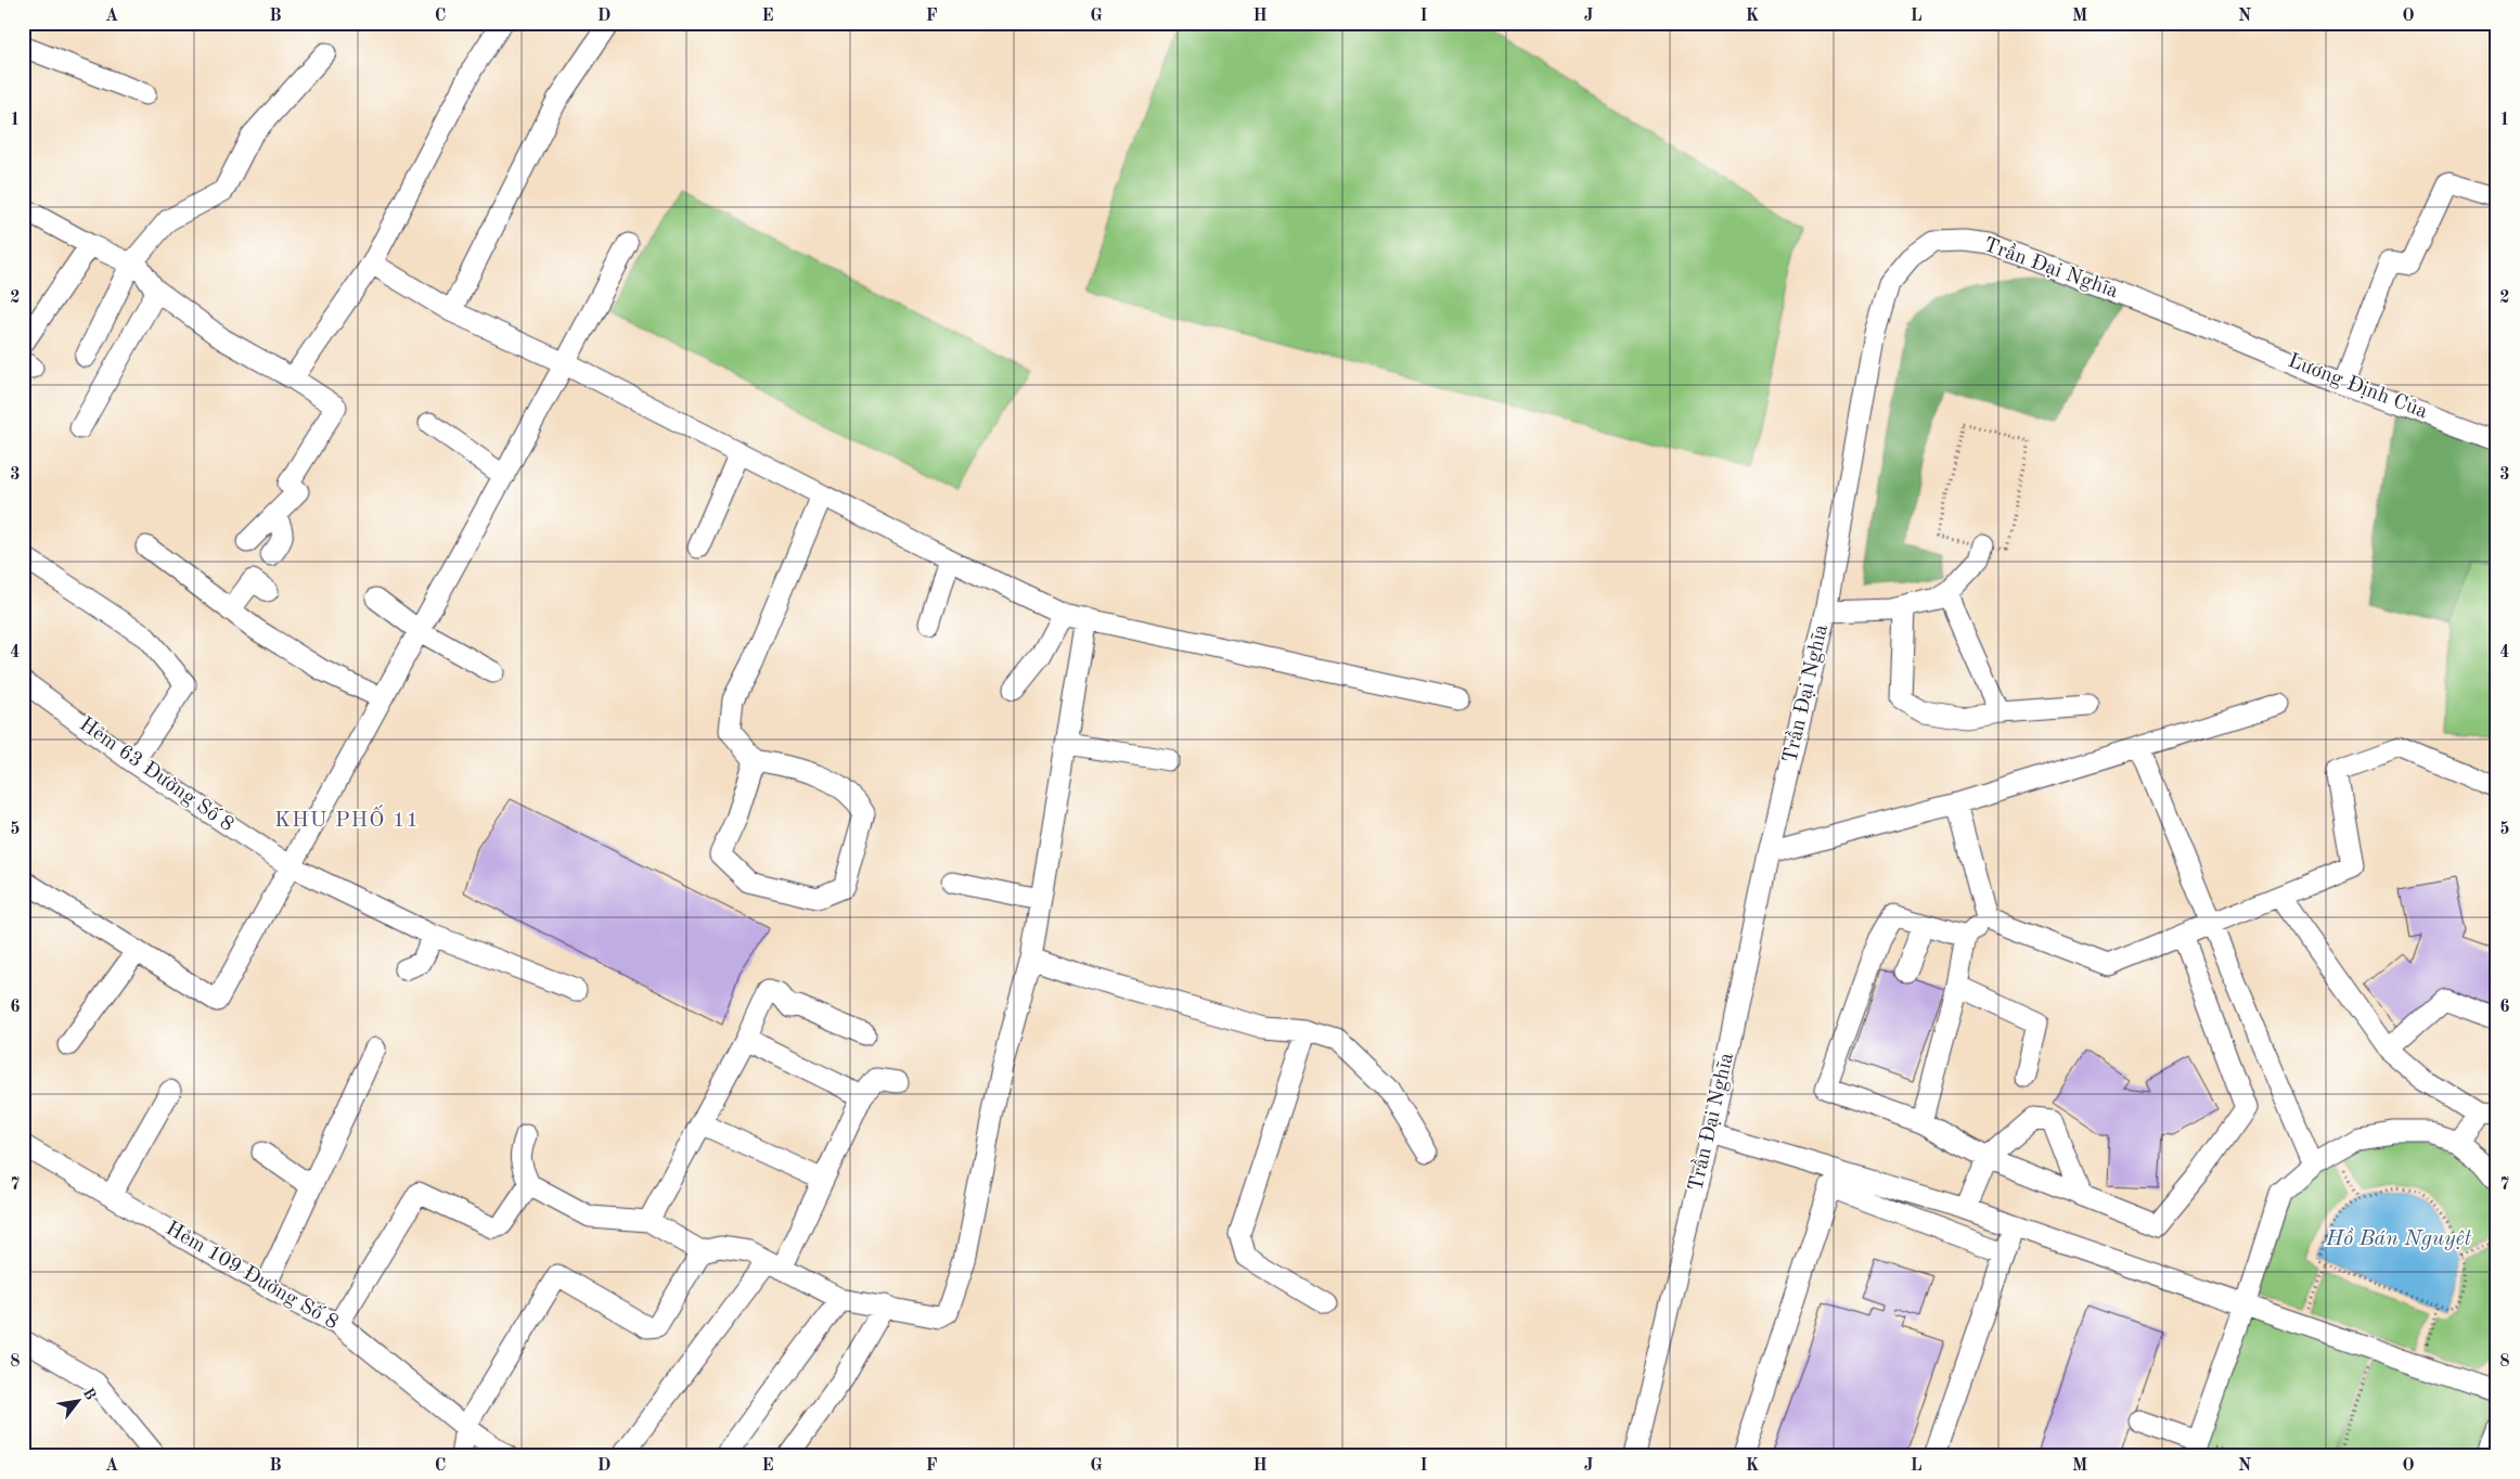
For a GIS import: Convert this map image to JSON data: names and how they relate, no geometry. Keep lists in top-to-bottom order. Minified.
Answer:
{"streets":{"street":["Trần Đại Nghĩa","Lương Định Của","Hẻm 63 Đường Số 8","Hẻm 109 Đường Số 8"]},"crossings":[["Trần Đại Nghĩa","Lương Định Của"]],"districts":["KHU PHỐ 11"],"water":["Hồ Bán Nguyệt"],"north":"top right","grid":{"columns":["A","B","C","D","E","F","G","H","I","J","K","L","M","N","O"],"rows":["1","2","3","4","5","6","7","8"]}}
